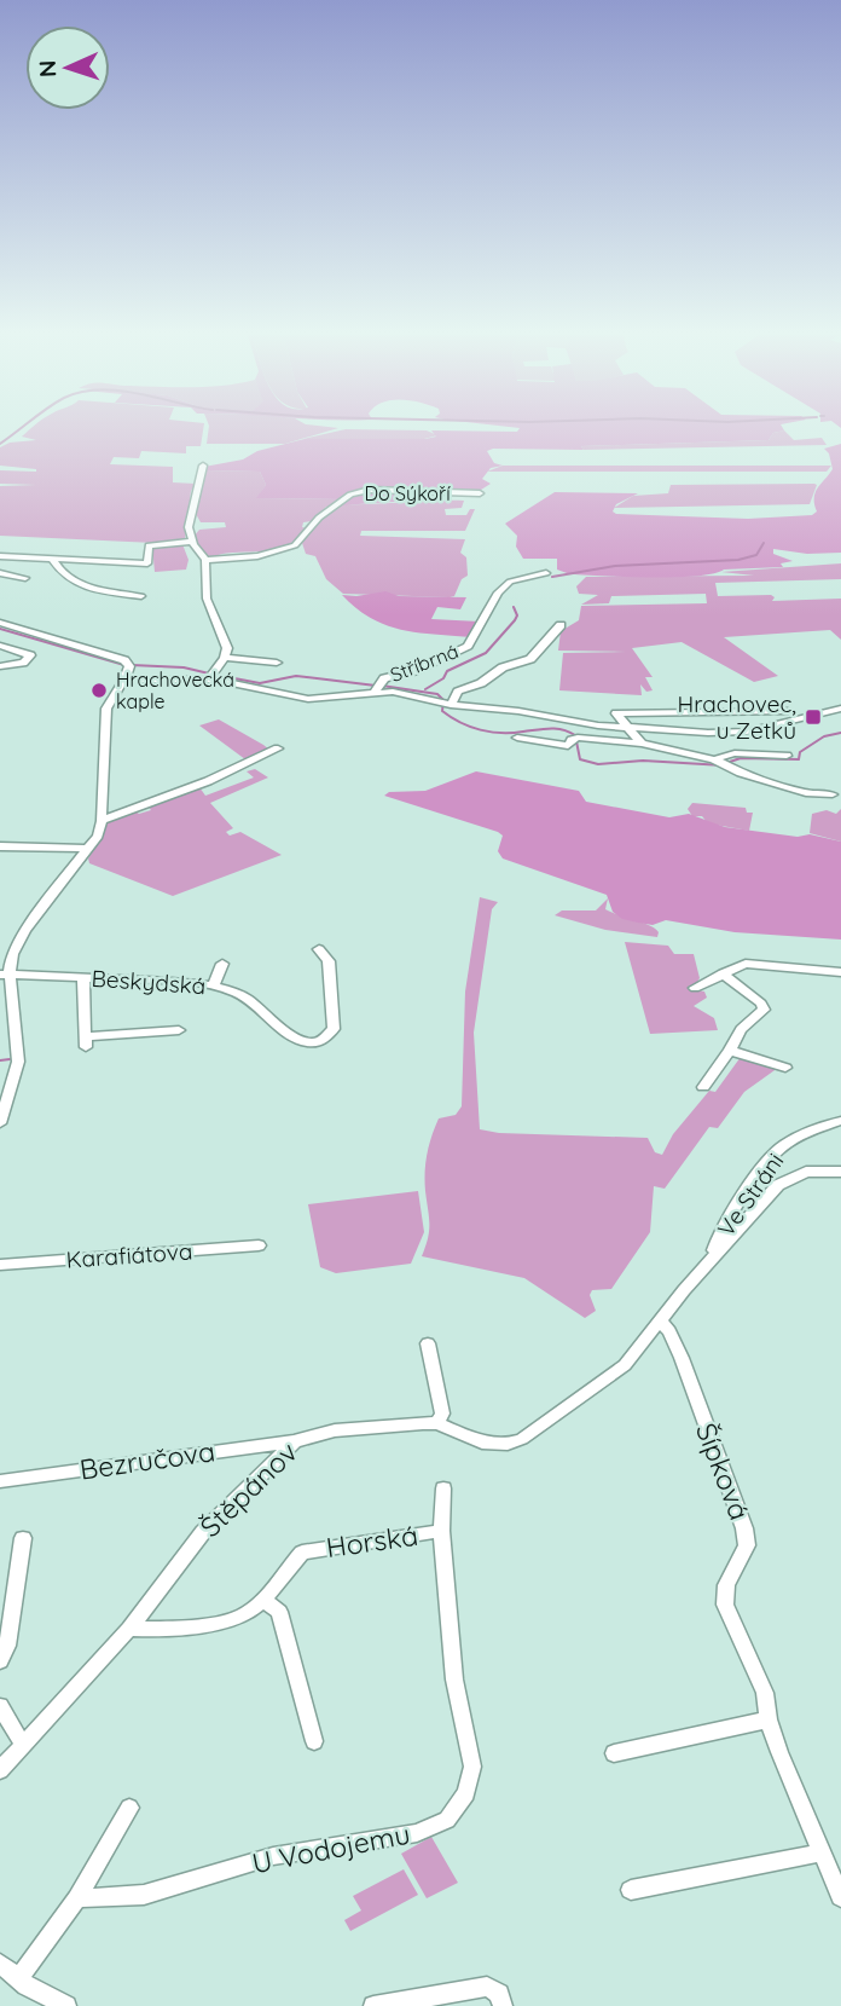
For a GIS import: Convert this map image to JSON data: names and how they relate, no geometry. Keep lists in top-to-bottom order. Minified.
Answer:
{"streets":{"street":["Do Sýkoří","Stříbrná","Beskydská","Ve Stráni","Karafiátova","Bezručova","Šípková","Štěpánov","Horská","U Vodojemu"]},"crossings":[["Ve Stráni","Štěpánov"],["Bezručova","Štěpánov"],["Šípková","Štěpánov"],["Štěpánov","Horská"],["Horská","U Vodojemu"]],"places":{"other":["Hrachovecká kaple"],"transit":["Hrachovec, u Zetků"]},"north":"left"}
